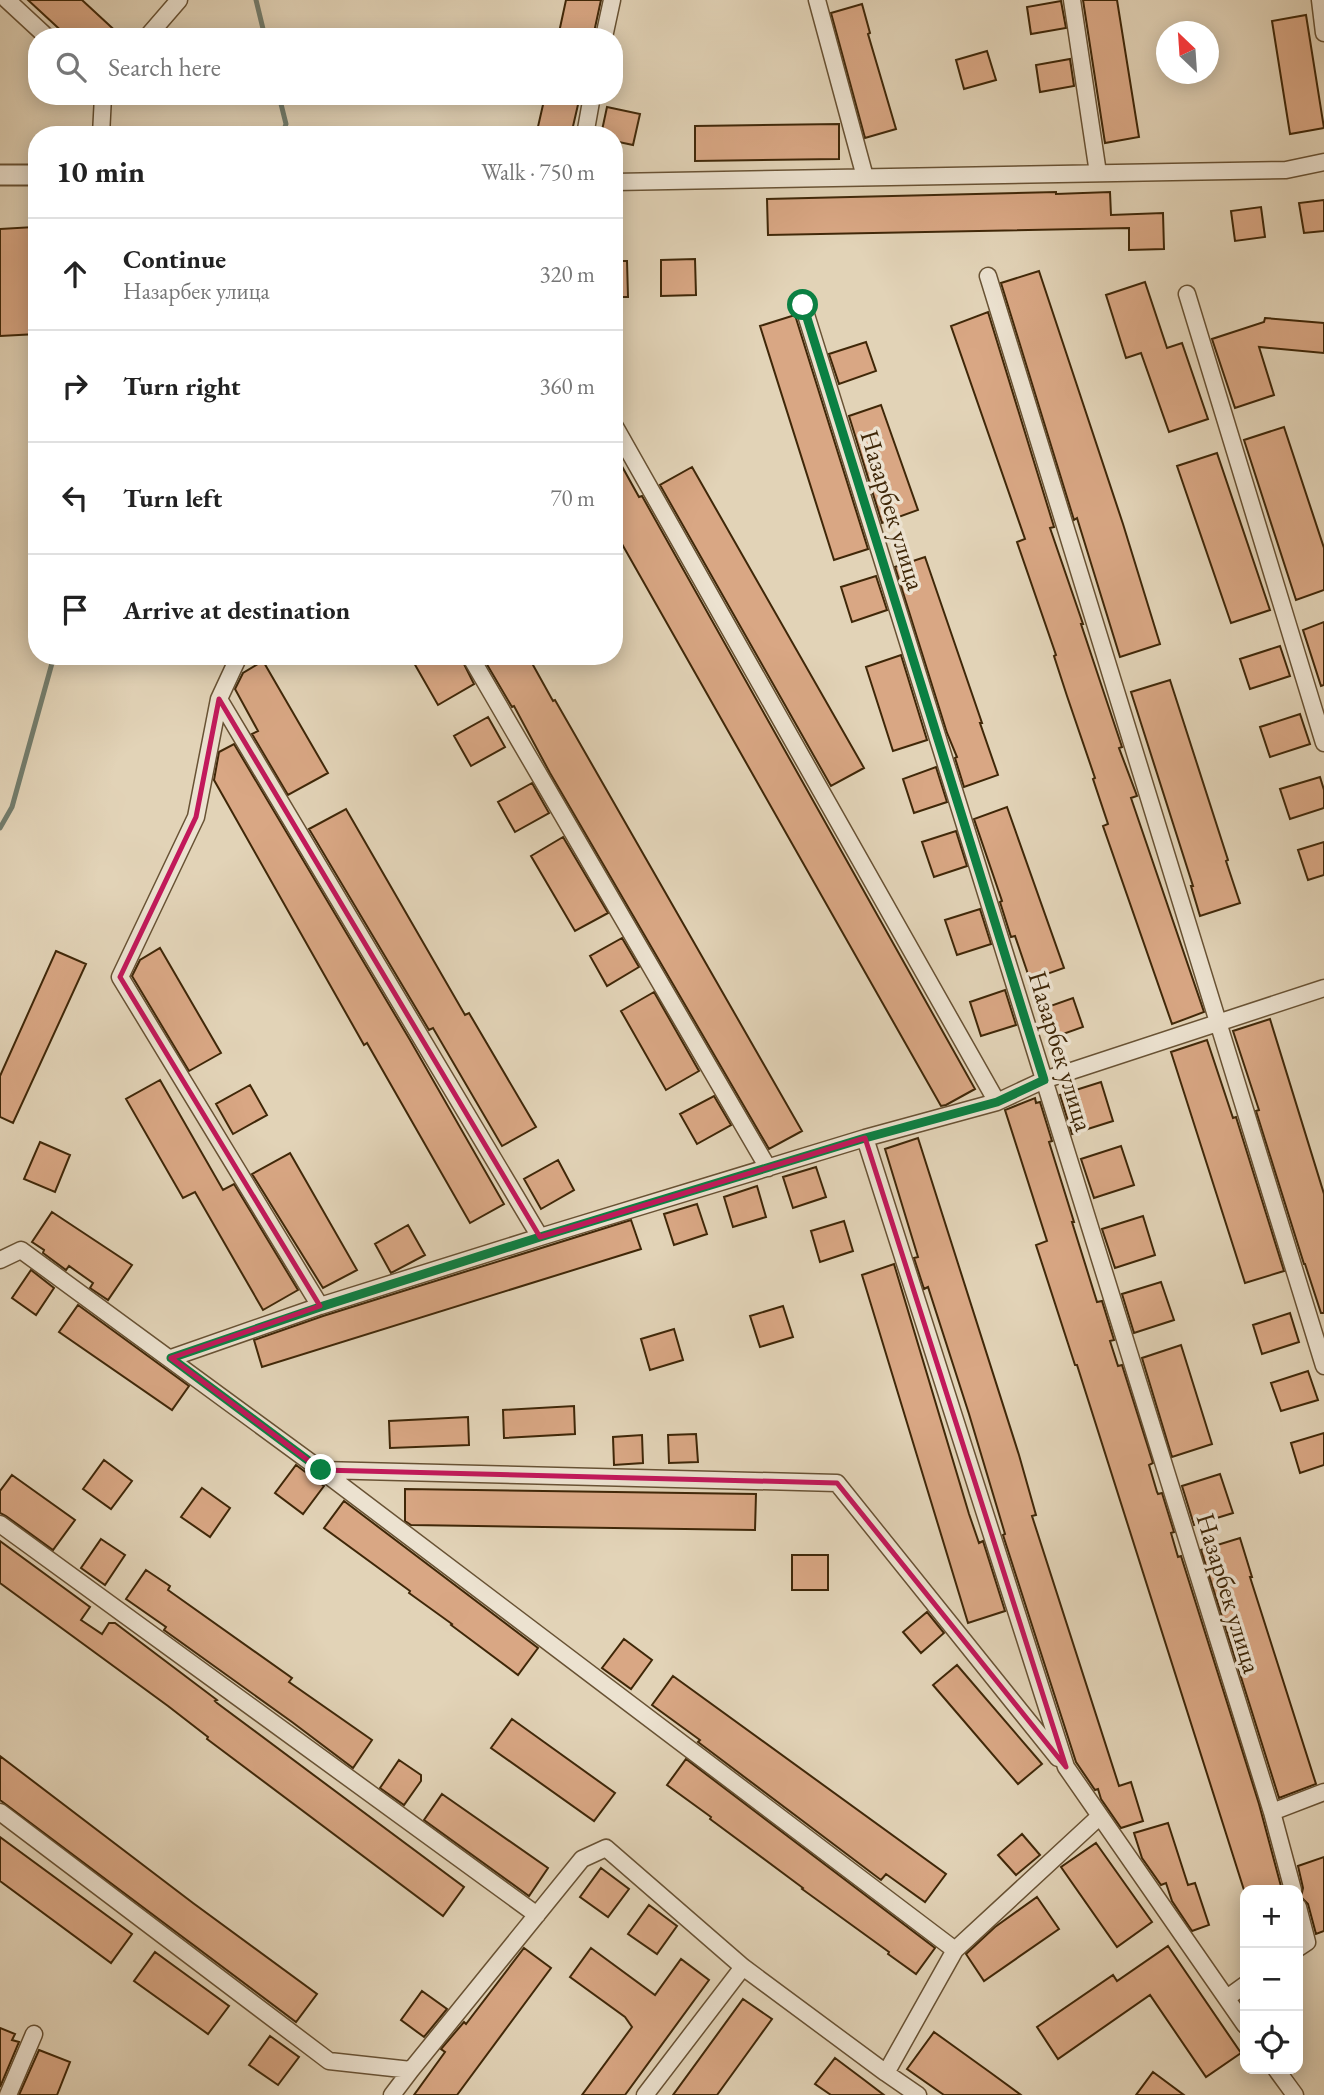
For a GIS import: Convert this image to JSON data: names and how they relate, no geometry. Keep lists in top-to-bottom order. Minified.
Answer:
{"streets":{"street":["Назарбек улица"]},"north":"top left","page":{"search":"Search here","heading":["10 min","Walk · 750 m"],"list":[["Continue","Назарбек улица","320 m"],["Turn right","360 m"],["Turn left","70 m"],"Arrive at destination"],"map_buttons":["+","−"]}}
